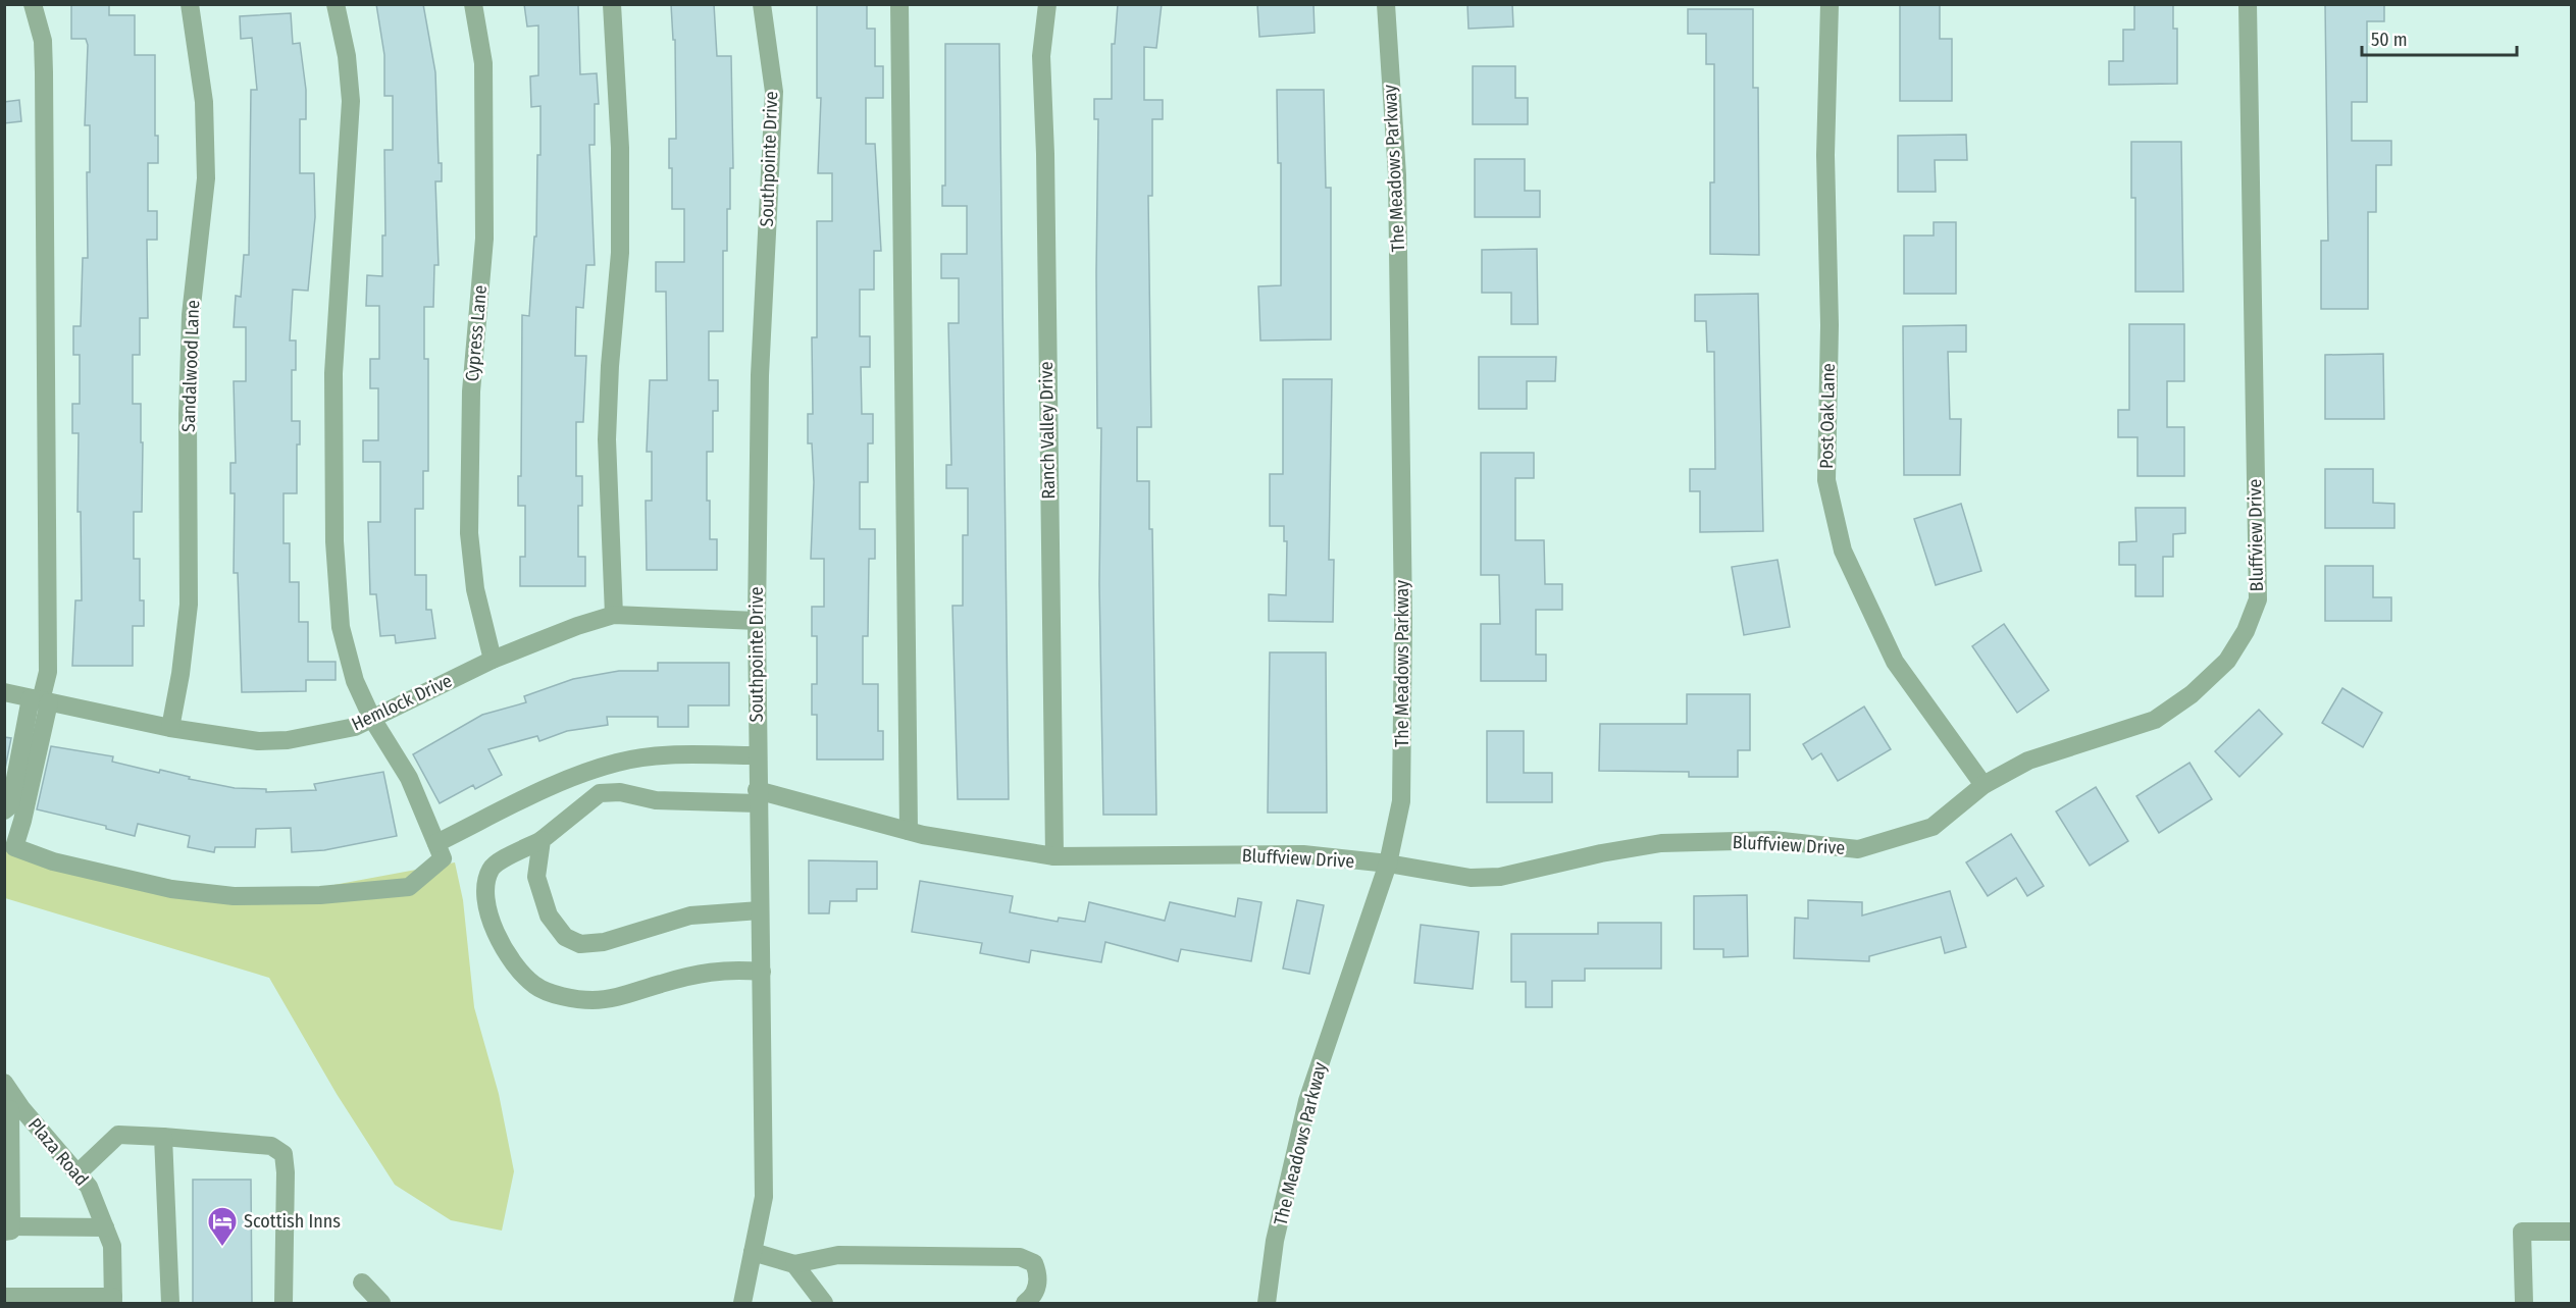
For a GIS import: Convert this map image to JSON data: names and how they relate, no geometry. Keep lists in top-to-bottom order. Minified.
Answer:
{"streets":{"street":["Southpointe Drive","The Meadows Parkway","Cypress Lane","Sandalwood Lane","Post Oak Lane","Ranch Valley Drive","Bluffview Drive","Hemlock Drive","Plaza Road"]},"crossings":[["Southpointe Drive","Bluffview Drive"],["Southpointe Drive","Hemlock Drive"],["The Meadows Parkway","Bluffview Drive"],["Cypress Lane","Hemlock Drive"],["Sandalwood Lane","Hemlock Drive"],["Post Oak Lane","Bluffview Drive"],["Ranch Valley Drive","Bluffview Drive"]],"places":{"hotel":["Scottish Inns"]},"scale_bar":"50 m"}
